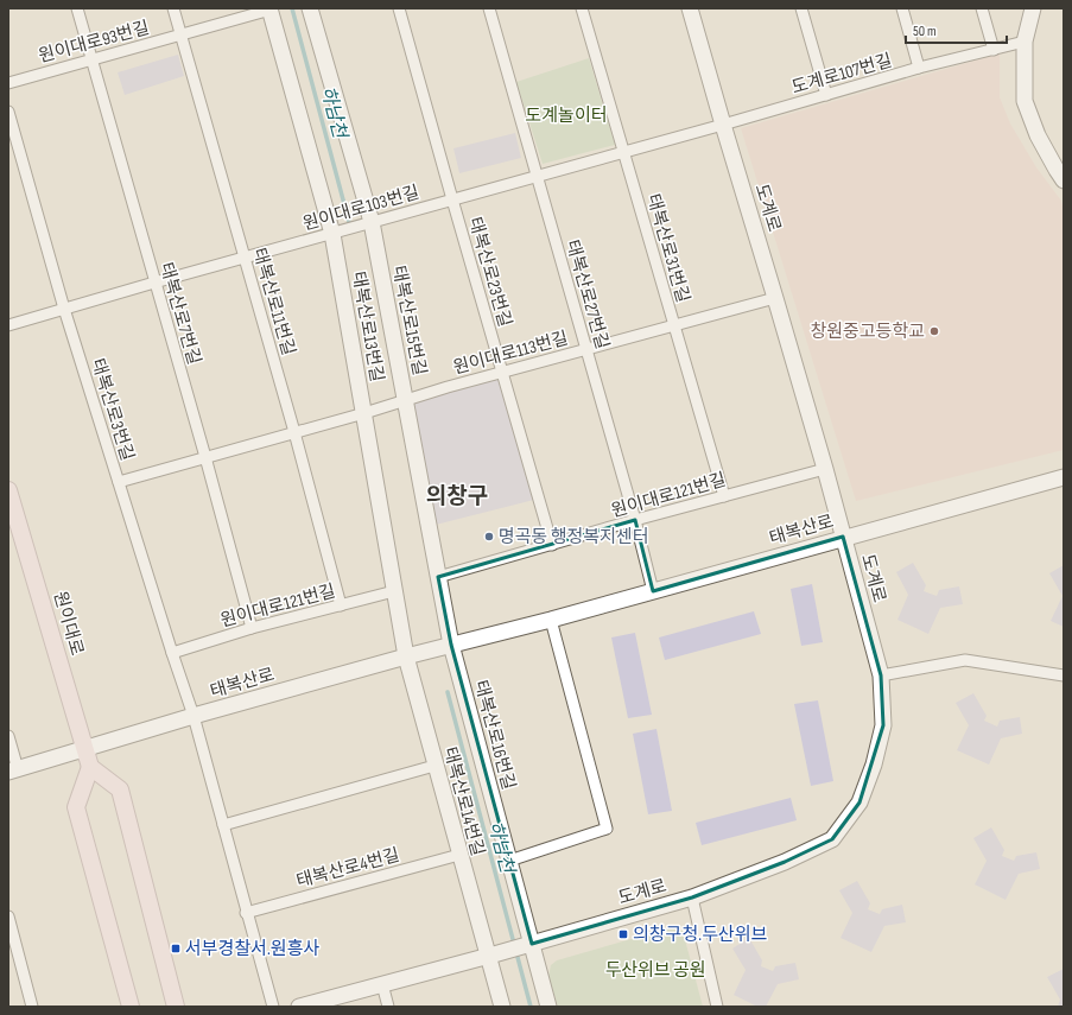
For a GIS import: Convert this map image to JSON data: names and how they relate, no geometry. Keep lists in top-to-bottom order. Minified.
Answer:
{"streets":{"main road":["원이대로"],"street":["원이대로93번길","도계로107번길","원이대로103번길","도계로","태복산로31번길","태복산로23번길","태복산로27번길","태복산로11번길","태복산로7번길","태복산로15번길","태복산로13번길","원이대로113번길","태복산로3번길","원이대로121번길","태복산로","태복산로16번길","태복산로14번길","태복산로4번길"]},"crossings":[["원이대로93번길","태복산로11번길"],["원이대로93번길","태복산로7번길"],["원이대로93번길","태복산로13번길"],["도계로107번길","원이대로103번길"],["도계로107번길","도계로"],["원이대로103번길","도계로"],["원이대로103번길","태복산로31번길"],["원이대로103번길","태복산로23번길"],["원이대로103번길","태복산로27번길"],["원이대로103번길","태복산로11번길"],["원이대로103번길","태복산로7번길"],["원이대로103번길","태복산로15번길"],["원이대로103번길","태복산로13번길"],["원이대로103번길","태복산로3번길"],["도계로","원이대로113번길"],["도계로","원이대로121번길"],["도계로","태복산로"],["도계로","태복산로16번길"],["도계로","태복산로14번길"],["태복산로31번길","원이대로113번길"],["태복산로31번길","원이대로121번길"],["태복산로23번길","원이대로113번길"],["태복산로23번길","원이대로121번길"],["태복산로27번길","원이대로113번길"],["태복산로27번길","원이대로121번길"],["태복산로27번길","태복산로"],["태복산로11번길","원이대로113번길"],["태복산로11번길","원이대로121번길"],["태복산로7번길","원이대로113번길"],["태복산로7번길","원이대로121번길"],["태복산로15번길","원이대로113번길"],["태복산로15번길","원이대로121번길"],["태복산로15번길","태복산로"],["태복산로15번길","태복산로16번길"],["태복산로13번길","원이대로113번길"],["태복산로13번길","원이대로121번길"],["태복산로13번길","태복산로"],["태복산로13번길","태복산로14번길"],["원이대로113번길","태복산로3번길"],["태복산로3번길","원이대로121번길"],["태복산로3번길","태복산로"],["태복산로","원이대로"],["태복산로","태복산로16번길"],["태복산로","태복산로14번길"],["태복산로14번길","태복산로4번길"]],"districts":["의창구"],"water":["하남천"],"parks":["도계놀이터","두산위브 공원"],"places":{"other":["창원중고등학교","명곡동 행정복지센터"],"transit":["의창구청.두산위브","서부경찰서.원흥사"]},"scale_bar":"50 m"}
